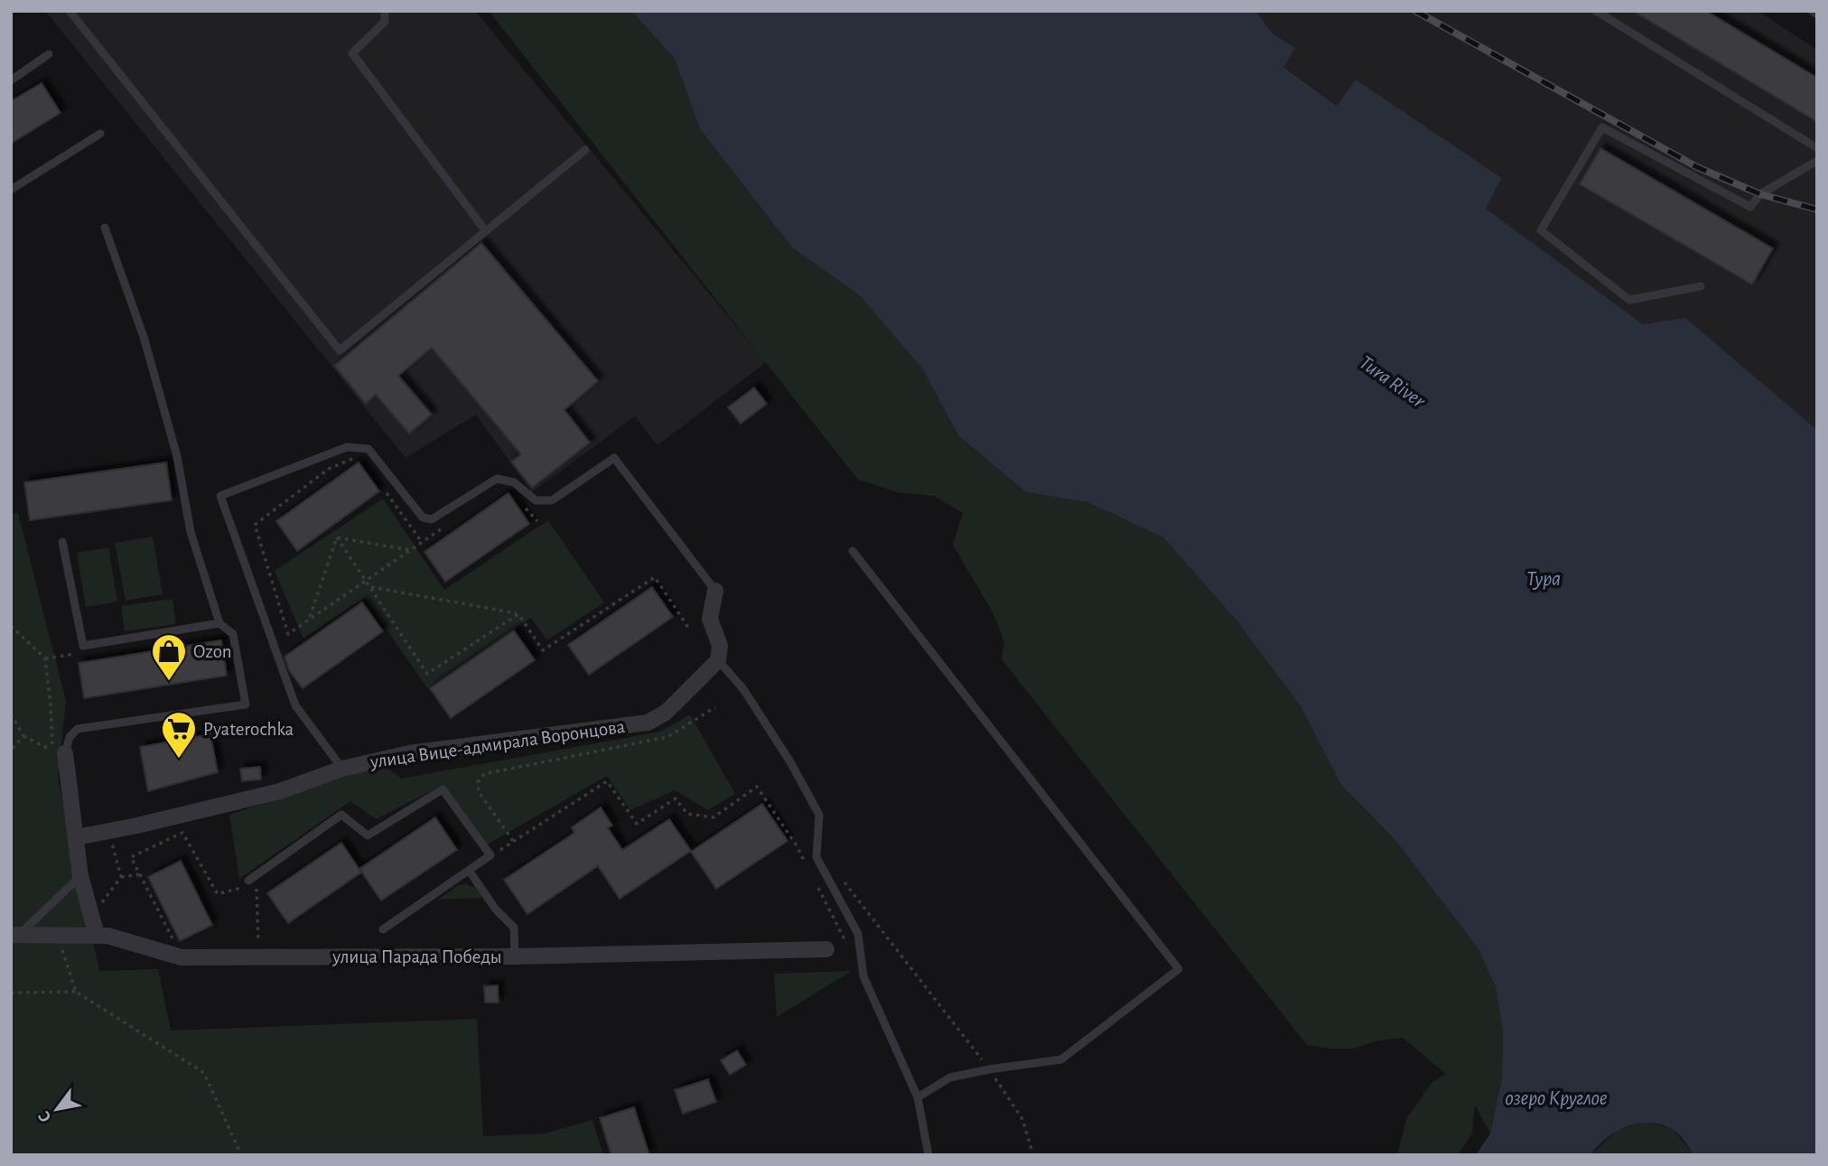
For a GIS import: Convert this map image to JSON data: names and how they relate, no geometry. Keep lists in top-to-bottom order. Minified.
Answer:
{"streets":{"street":["улица Вице-адмирала Воронцова","улица Парада Победы"]},"water":["Tura River","Тура","озеро Круглое"],"places":{"shop":["Ozon"],"supermarket":["Pyaterochka"]},"north":"bottom left"}
